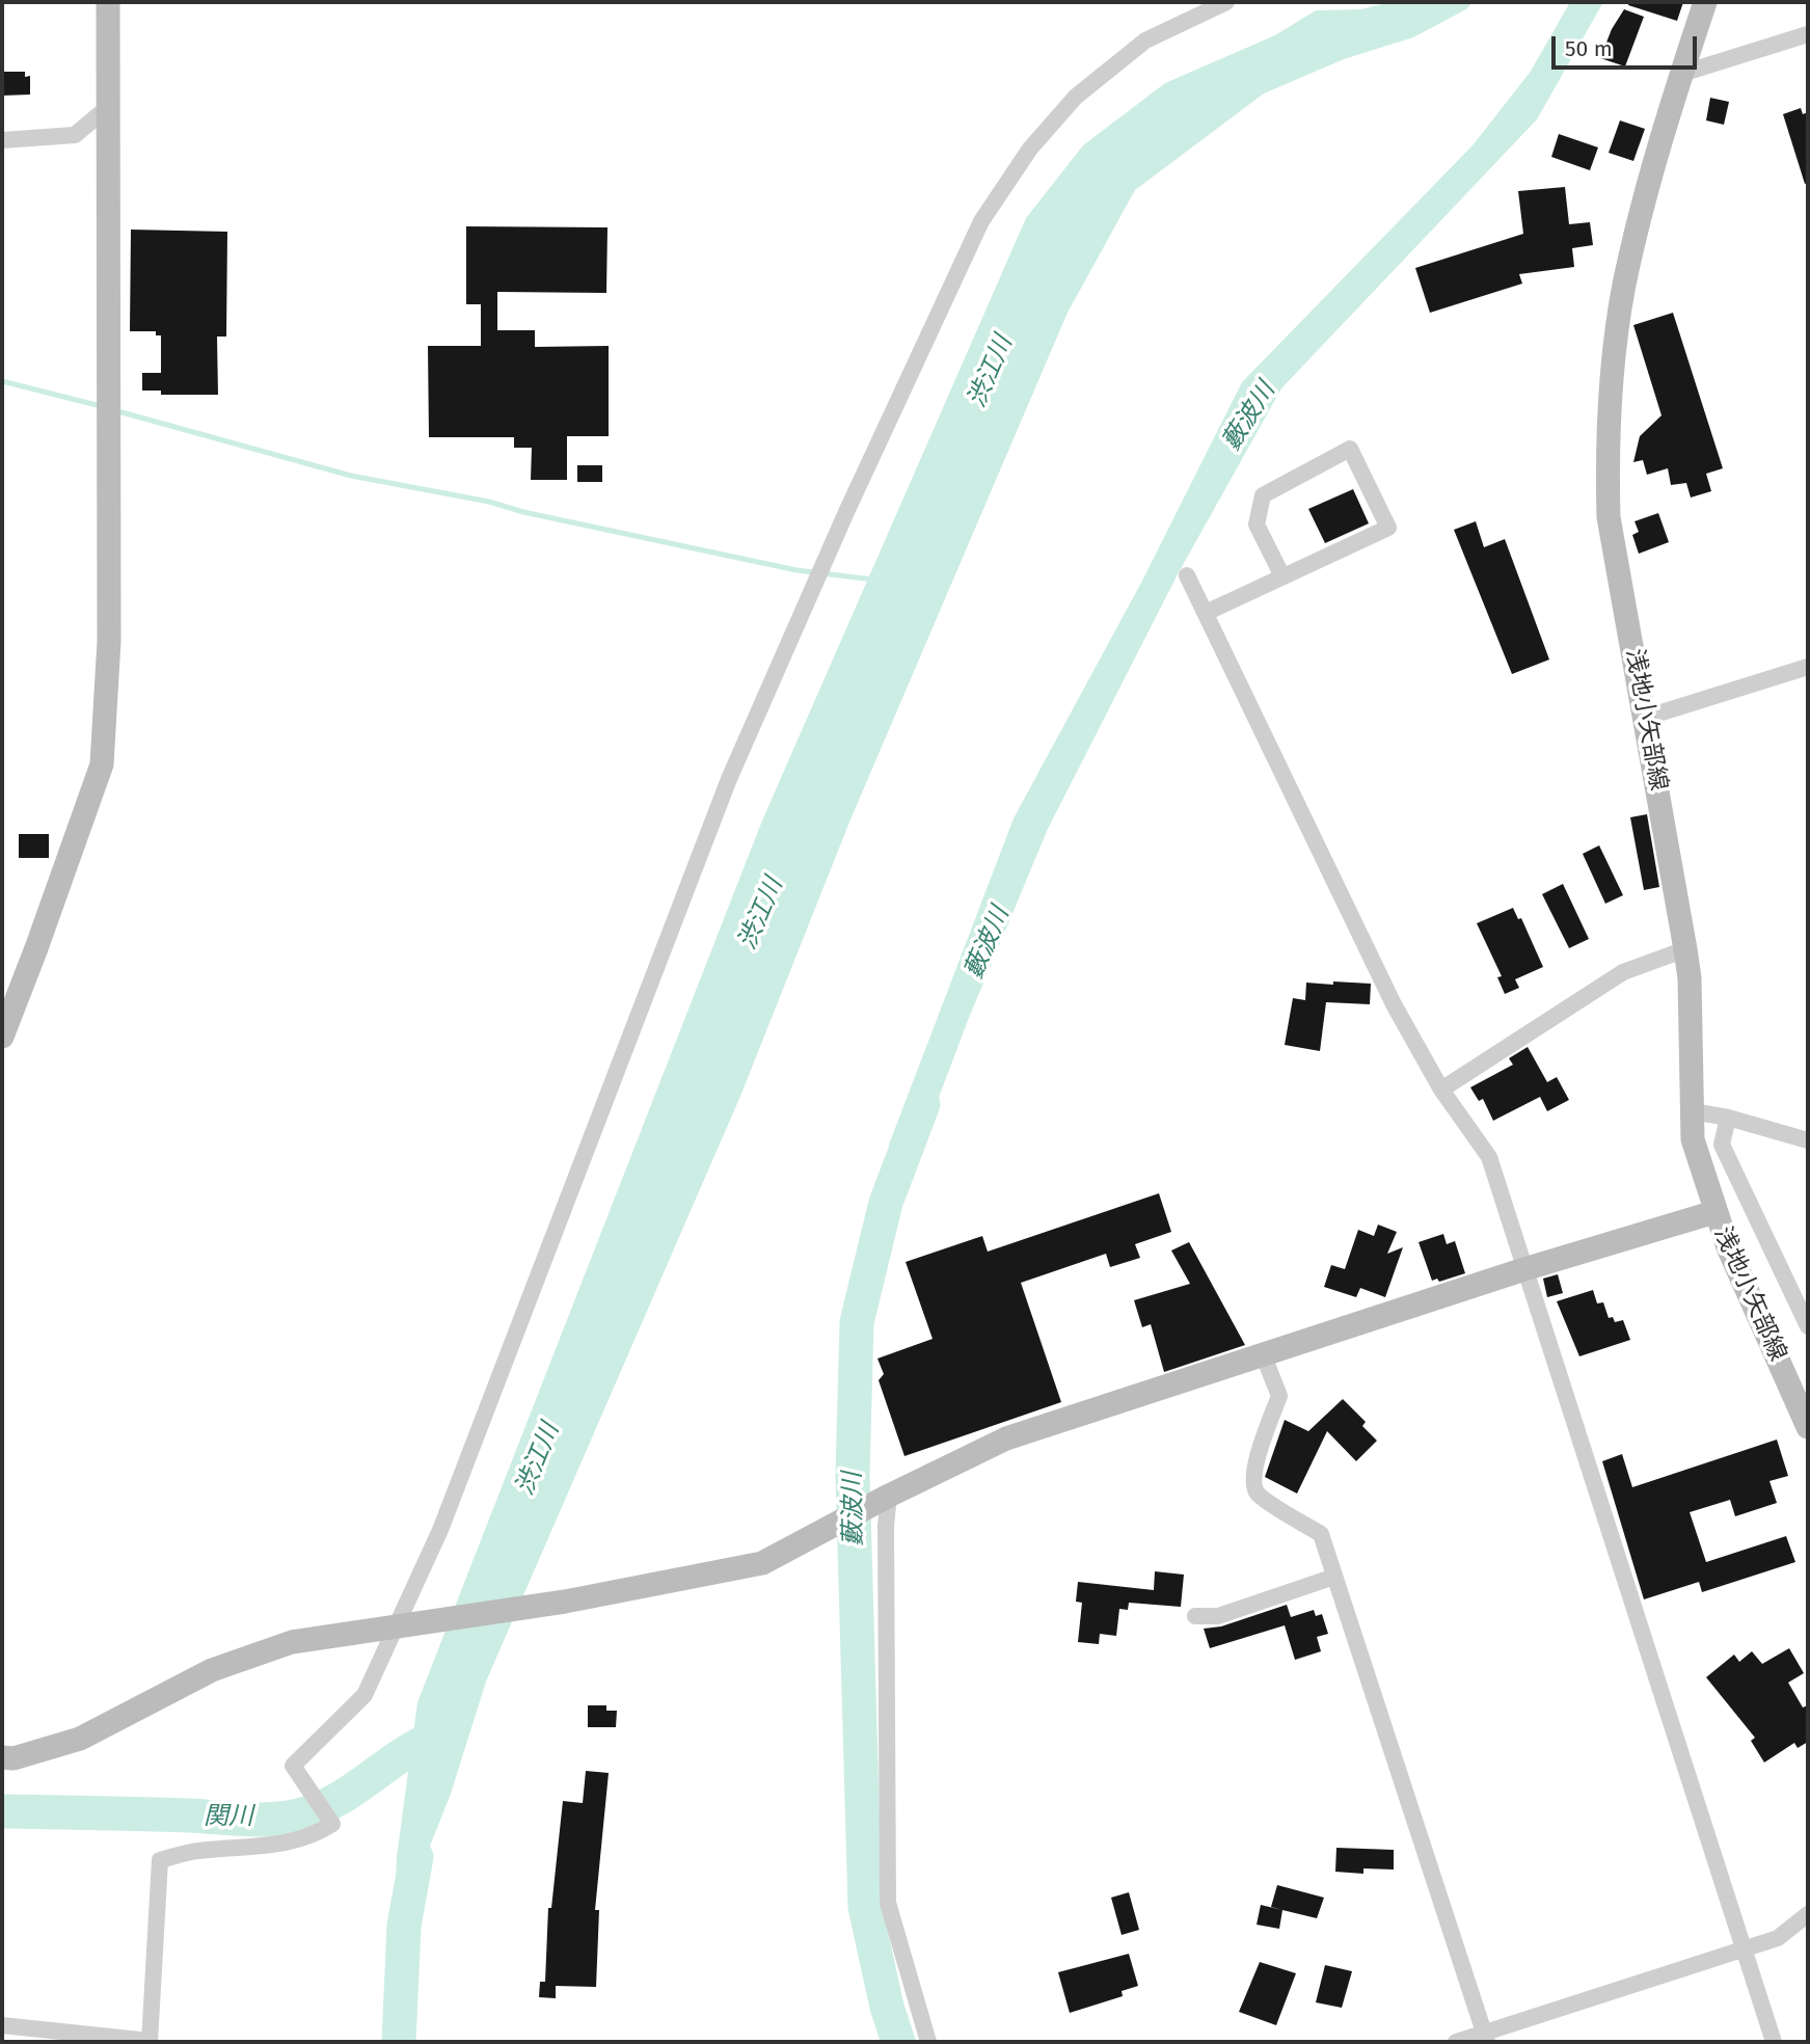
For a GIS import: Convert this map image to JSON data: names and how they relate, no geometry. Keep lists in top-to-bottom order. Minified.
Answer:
{"streets":{"street":["浅地小矢部線"]},"water":["渋江川","藪波川","関川"],"scale_bar":"50 m"}
